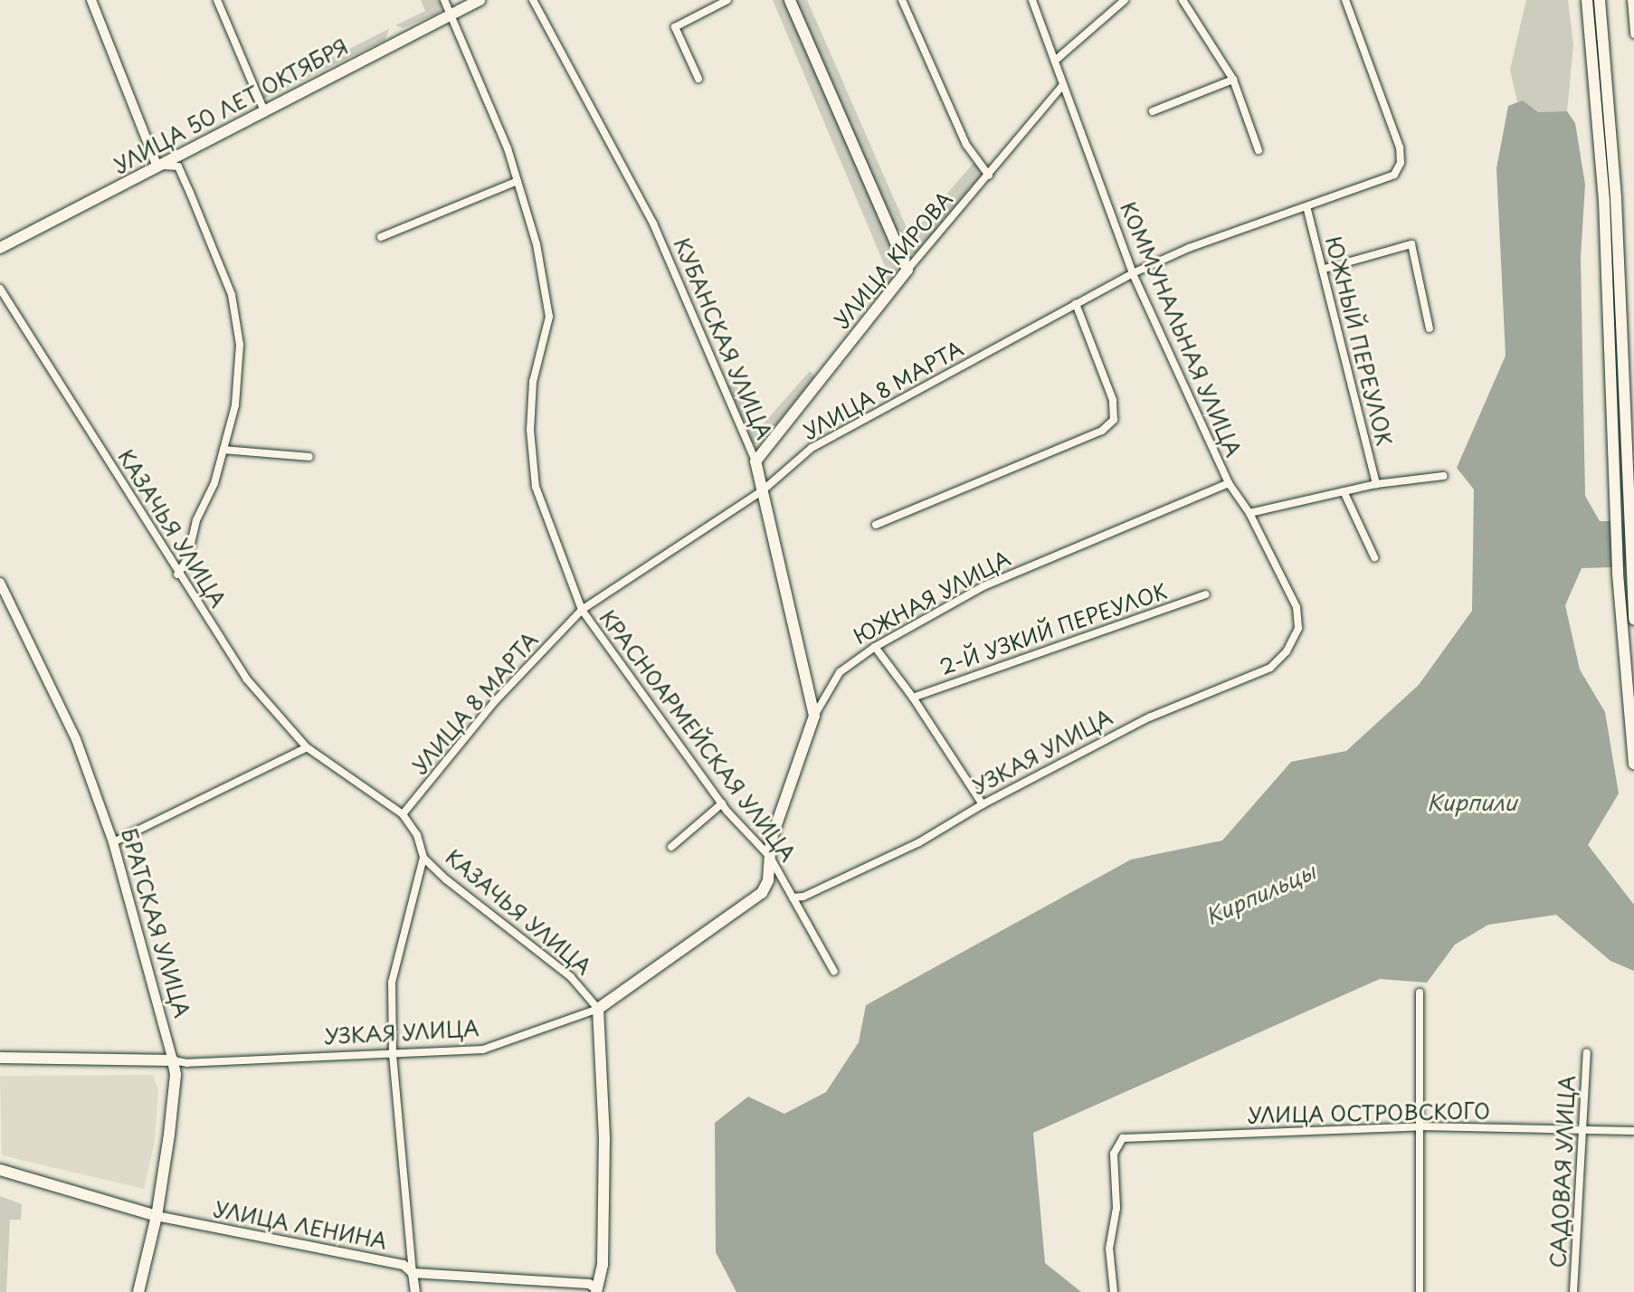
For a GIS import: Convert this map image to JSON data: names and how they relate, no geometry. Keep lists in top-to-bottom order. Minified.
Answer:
{"streets":{"main road":["УЛИЦА 50 ЛЕТ ОКТЯБРЯ","УЛИЦА КИРОВА","КУБАНСКАЯ УЛИЦА","ЮЖНАЯ УЛИЦА","УЗКАЯ УЛИЦА","БРАТСКАЯ УЛИЦА","УЛИЦА ЛЕНИНА"],"street":["КОММУНАЛЬНАЯ УЛИЦА","ЮЖНЫЙ ПЕРЕУЛОК","УЛИЦА 8 МАРТА","КАЗАЧЬЯ УЛИЦА","2-Й УЗКИЙ ПЕРЕУЛОК","КРАСНОАРМЕЙСКАЯ УЛИЦА","УЛИЦА ОСТРОВСКОГО","САДОВАЯ УЛИЦА"]},"crossings":[["УЛИЦА 50 ЛЕТ ОКТЯБРЯ","КРАСНОАРМЕЙСКАЯ УЛИЦА"],["УЛИЦА КИРОВА","КОММУНАЛЬНАЯ УЛИЦА"],["УЛИЦА КИРОВА","КУБАНСКАЯ УЛИЦА"],["КОММУНАЛЬНАЯ УЛИЦА","УЛИЦА 8 МАРТА"],["КОММУНАЛЬНАЯ УЛИЦА","ЮЖНАЯ УЛИЦА"],["КОММУНАЛЬНАЯ УЛИЦА","УЗКАЯ УЛИЦА"],["КУБАНСКАЯ УЛИЦА","УЛИЦА 8 МАРТА"],["КУБАНСКАЯ УЛИЦА","ЮЖНАЯ УЛИЦА"],["ЮЖНЫЙ ПЕРЕУЛОК","УЛИЦА 8 МАРТА"],["УЛИЦА 8 МАРТА","КАЗАЧЬЯ УЛИЦА"],["УЛИЦА 8 МАРТА","КРАСНОАРМЕЙСКАЯ УЛИЦА"],["КАЗАЧЬЯ УЛИЦА","УЗКАЯ УЛИЦА"],["ЮЖНАЯ УЛИЦА","КРАСНОАРМЕЙСКАЯ УЛИЦА"],["ЮЖНАЯ УЛИЦА","УЗКАЯ УЛИЦА"],["КРАСНОАРМЕЙСКАЯ УЛИЦА","УЗКАЯ УЛИЦА"],["УЗКАЯ УЛИЦА","БРАТСКАЯ УЛИЦА"],["БРАТСКАЯ УЛИЦА","УЛИЦА ЛЕНИНА"],["УЛИЦА ОСТРОВСКОГО","САДОВАЯ УЛИЦА"]],"water":["Кирпили","Кирпильцы"]}
